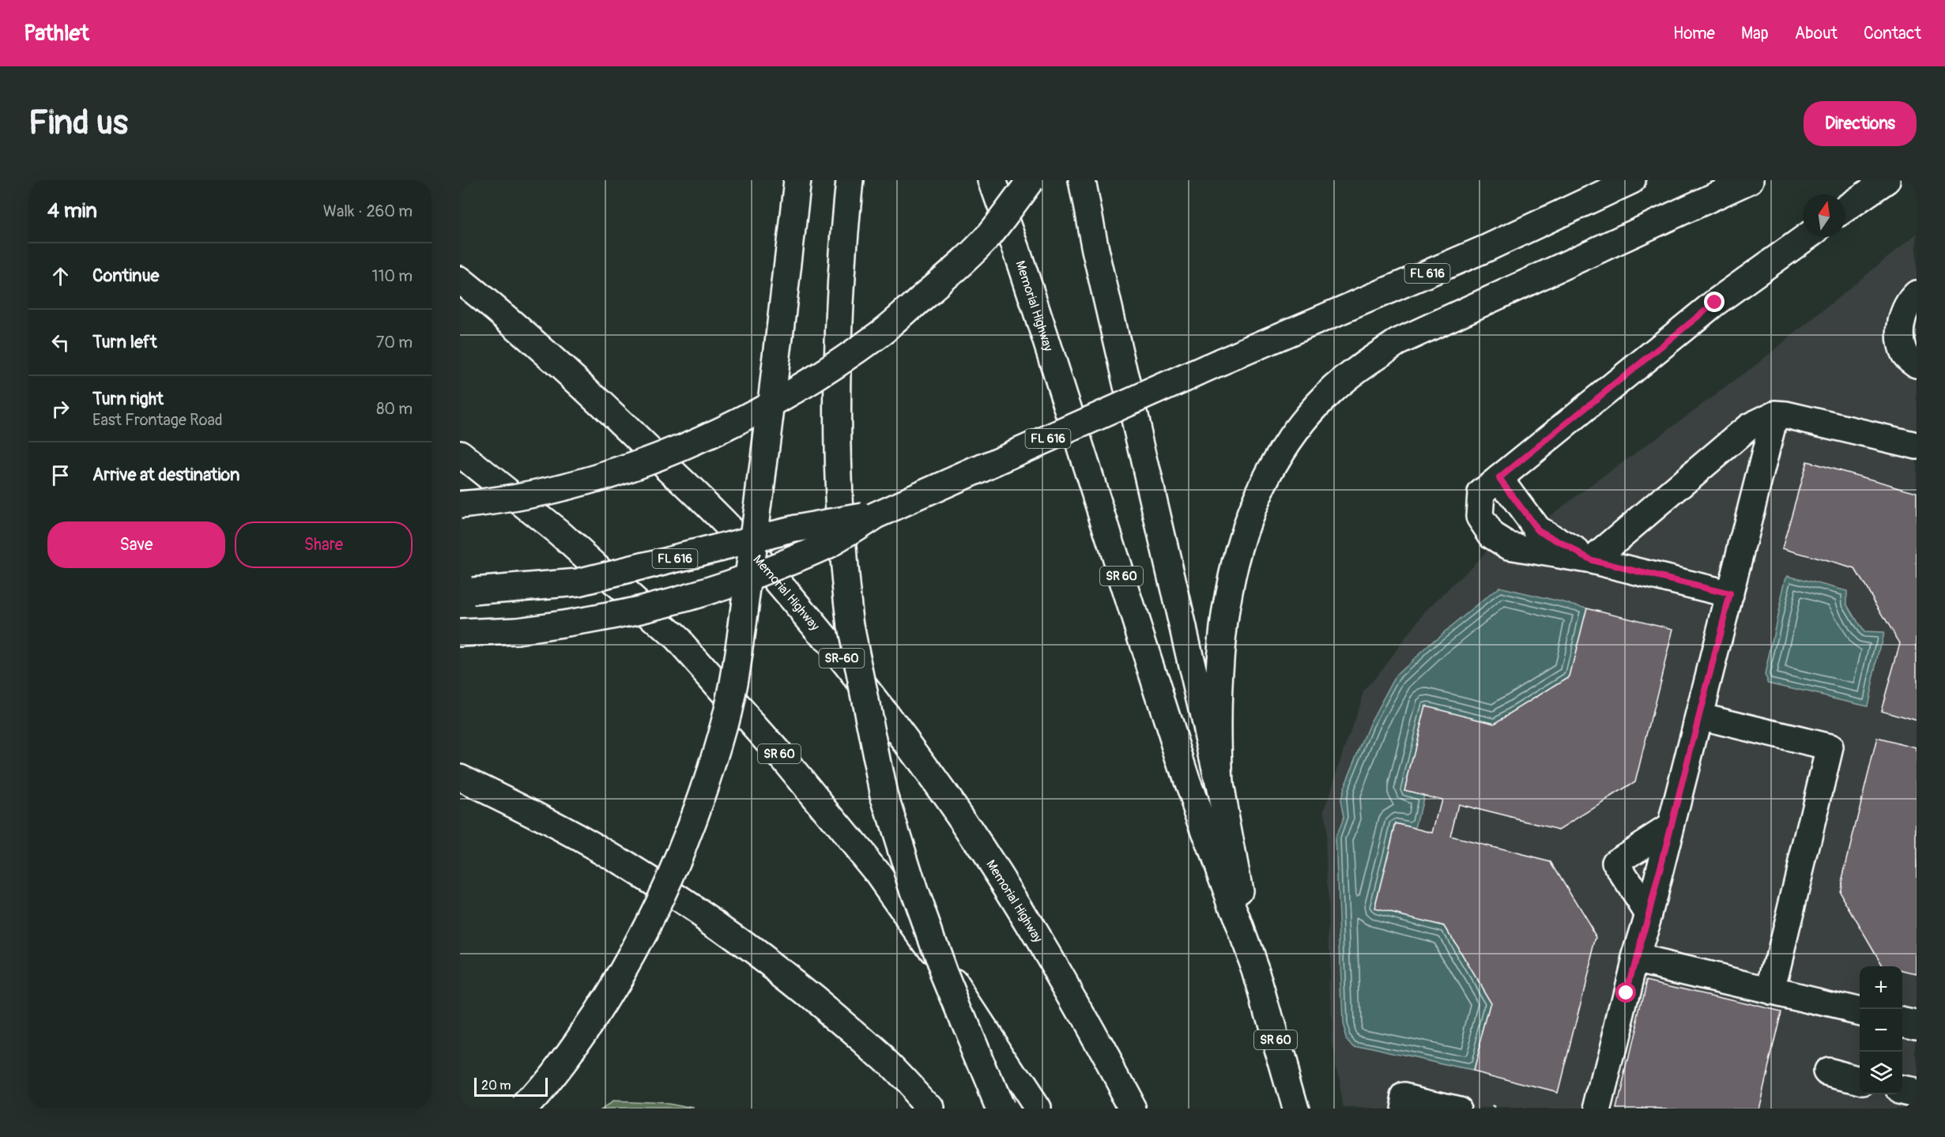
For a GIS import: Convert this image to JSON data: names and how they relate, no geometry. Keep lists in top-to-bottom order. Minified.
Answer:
{"streets":{"main road":["FL 616","Memorial Highway","SR 60","SR-60"]},"scale_bar":"20 m","north":"top","page":{"header":"Pathlet","nav":["Home","Map","About","Contact"],"buttons":["Directions",["Save","Share"]],"title":"Find us","heading":["4 min","Walk · 260 m"],"list":[["Continue","110 m"],["Turn left","70 m"],["Turn right","East Frontage Road","80 m"],"Arrive at destination"],"map_buttons":["+","−"],"scale":"20 m"}}
